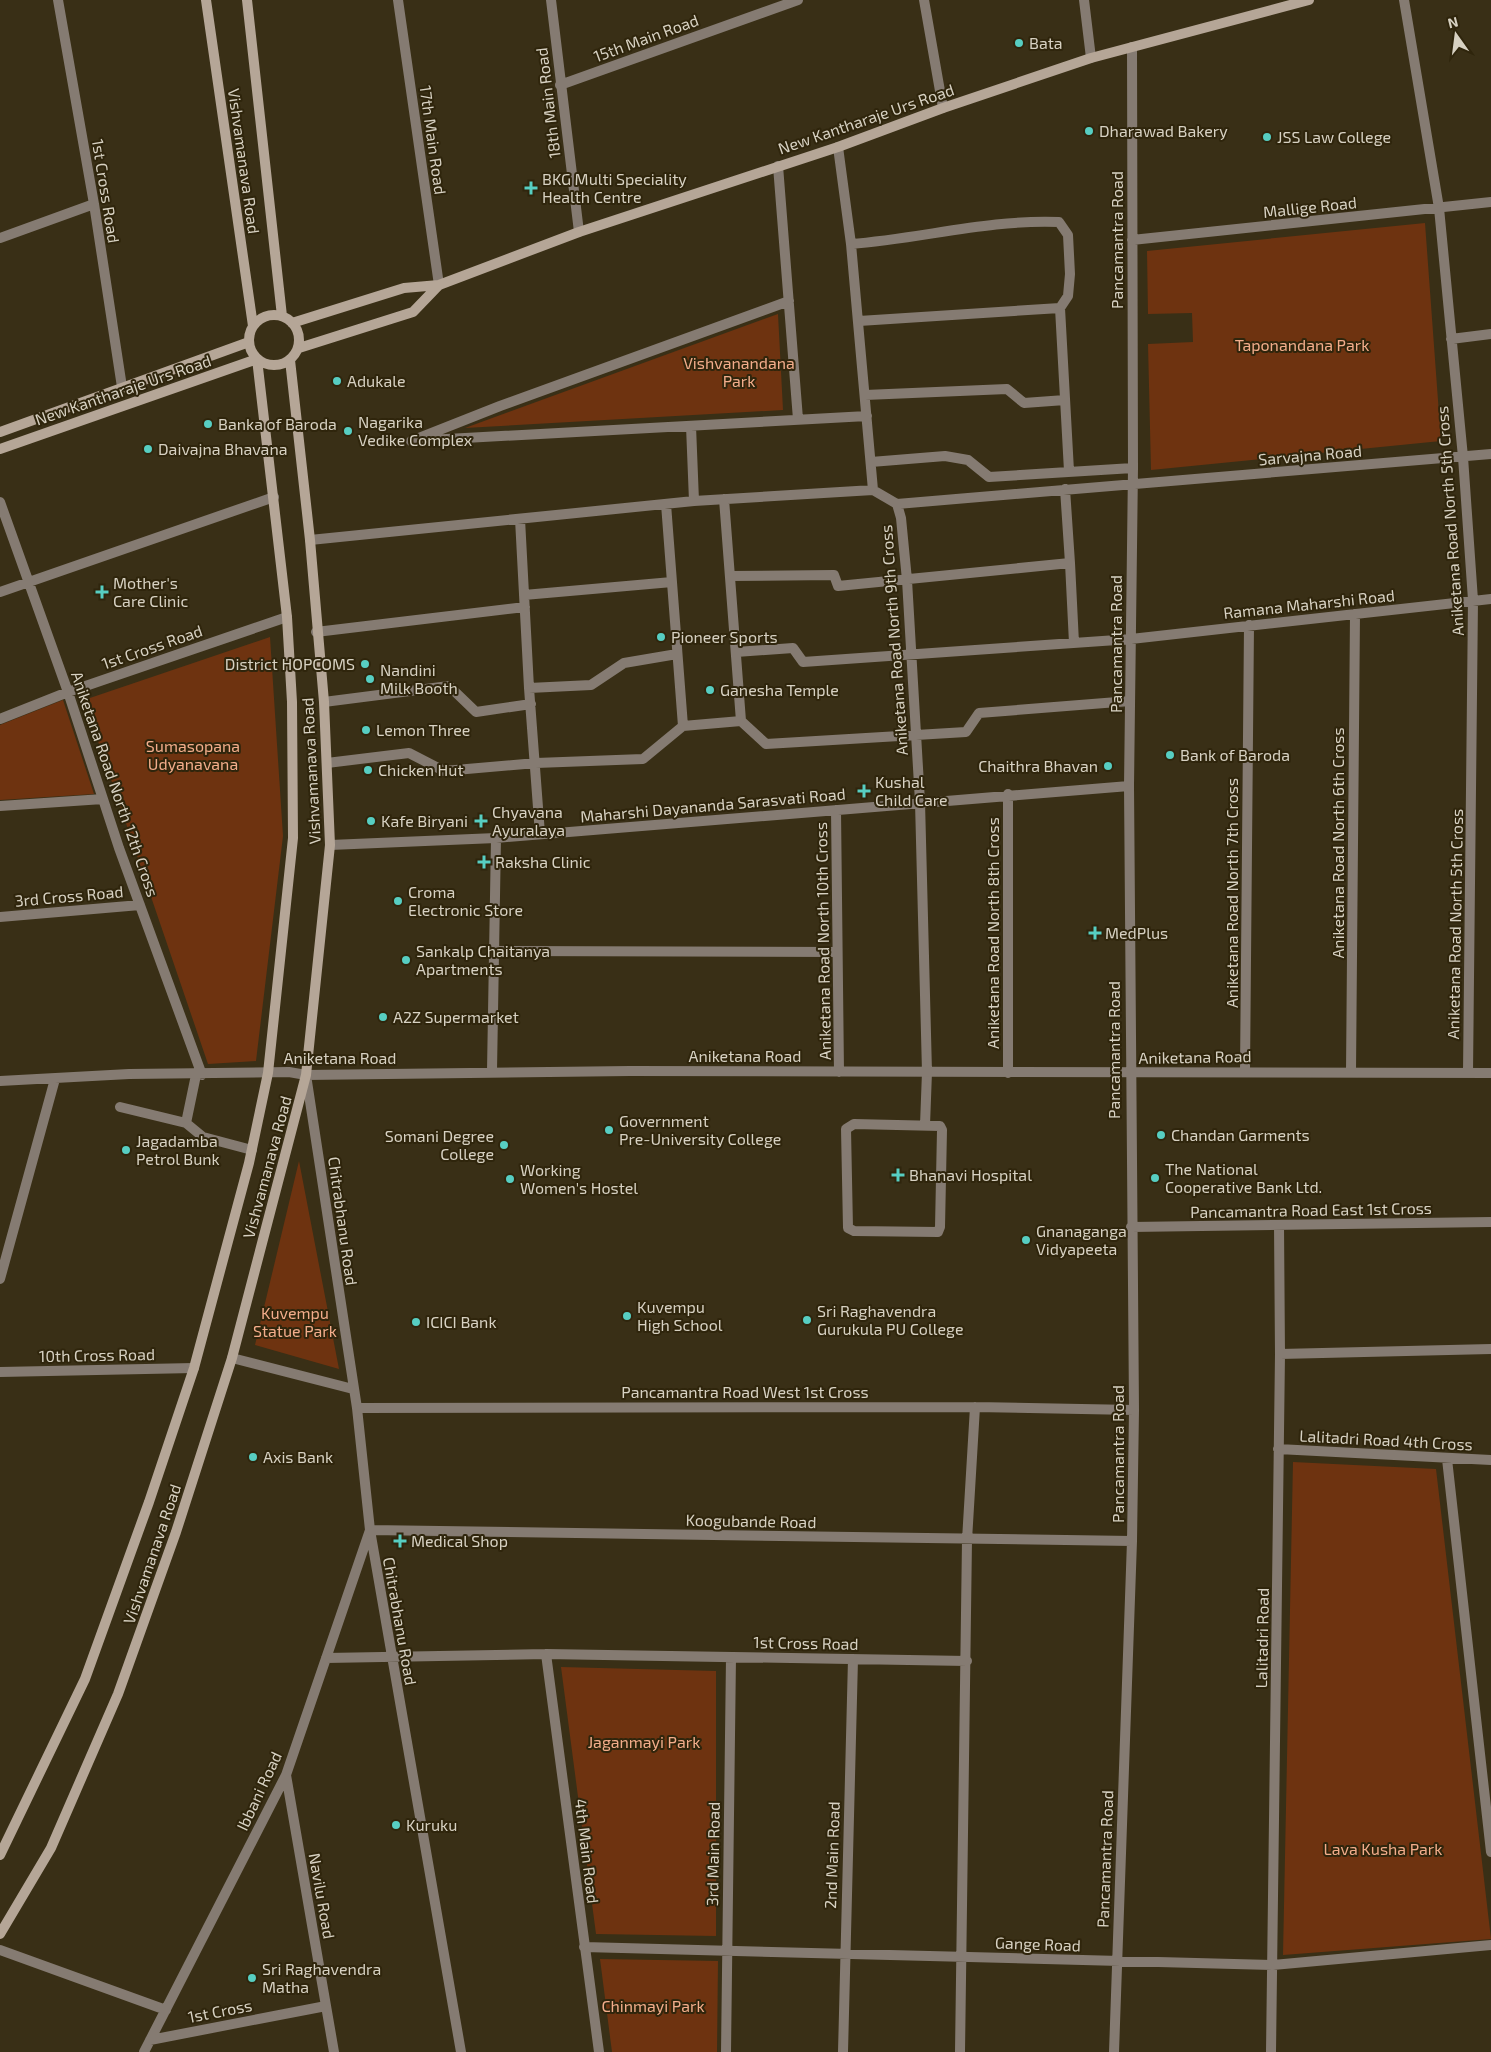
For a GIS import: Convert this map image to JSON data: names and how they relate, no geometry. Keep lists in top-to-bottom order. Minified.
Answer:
{"streets":{"main road":["New Kantharaje Urs Road","Vishvamanava Road"],"street":["15th Main Road","18th Main Road","17th Main Road","1st Cross Road","Mallige Road","Pancamantra Road","Sarvajna Road","Aniketana Road North 5th Cross","Ramana Maharshi Road","Aniketana Road North 9th Cross","Aniketana Road North 12th Cross","Maharshi Dayananda Sarasvati Road","Aniketana Road North 6th Cross","Aniketana Road North 7th Cross","3rd Cross Road","Aniketana Road North 8th Cross","Aniketana Road North 10th Cross","Aniketana Road","Pancamantra Road East 1st Cross","Chitrabhanu Road","10th Cross Road","Pancamantra Road West 1st Cross","Lalitadri Road 4th Cross","Koogubande Road","Lalitadri Road","Ibbani Road","4th Main Road","3rd Main Road","2nd Main Road","Navilu Road","Gange Road","1st Cross"]},"crossings":[["15th Main Road","18th Main Road"],["18th Main Road","New Kantharaje Urs Road"],["New Kantharaje Urs Road","17th Main Road"],["New Kantharaje Urs Road","Vishvamanava Road"],["New Kantharaje Urs Road","1st Cross Road"],["New Kantharaje Urs Road","Pancamantra Road"],["Vishvamanava Road","1st Cross Road"],["Vishvamanava Road","Maharshi Dayananda Sarasvati Road"],["Vishvamanava Road","Aniketana Road"],["Vishvamanava Road","Chitrabhanu Road"],["Vishvamanava Road","10th Cross Road"],["1st Cross Road","Aniketana Road North 12th Cross"],["1st Cross Road","Chitrabhanu Road"],["1st Cross Road","Ibbani Road"],["1st Cross Road","4th Main Road"],["1st Cross Road","3rd Main Road"],["1st Cross Road","2nd Main Road"],["Mallige Road","Pancamantra Road"],["Mallige Road","Aniketana Road North 5th Cross"],["Pancamantra Road","Sarvajna Road"],["Pancamantra Road","Ramana Maharshi Road"],["Pancamantra Road","Maharshi Dayananda Sarasvati Road"],["Pancamantra Road","Aniketana Road"],["Pancamantra Road","Pancamantra Road East 1st Cross"],["Pancamantra Road","Pancamantra Road West 1st Cross"],["Pancamantra Road","Koogubande Road"],["Pancamantra Road","Gange Road"],["Sarvajna Road","Aniketana Road North 5th Cross"],["Sarvajna Road","Aniketana Road North 9th Cross"],["Aniketana Road North 5th Cross","Ramana Maharshi Road"],["Aniketana Road North 5th Cross","Aniketana Road"],["Ramana Maharshi Road","Aniketana Road North 9th Cross"],["Ramana Maharshi Road","Aniketana Road North 6th Cross"],["Ramana Maharshi Road","Aniketana Road North 7th Cross"],["Aniketana Road North 9th Cross","Maharshi Dayananda Sarasvati Road"],["Aniketana Road North 9th Cross","Aniketana Road"],["Aniketana Road North 12th Cross","3rd Cross Road"],["Aniketana Road North 12th Cross","Aniketana Road"],["Maharshi Dayananda Sarasvati Road","Aniketana Road North 8th Cross"],["Maharshi Dayananda Sarasvati Road","Aniketana Road North 10th Cross"],["Aniketana Road North 6th Cross","Aniketana Road"],["Aniketana Road North 7th Cross","Aniketana Road"],["Aniketana Road North 8th Cross","Aniketana Road"],["Aniketana Road North 10th Cross","Aniketana Road"],["Aniketana Road","Chitrabhanu Road"],["Pancamantra Road East 1st Cross","Lalitadri Road"],["Chitrabhanu Road","Pancamantra Road West 1st Cross"],["Chitrabhanu Road","Koogubande Road"],["Chitrabhanu Road","Ibbani Road"],["Lalitadri Road 4th Cross","Lalitadri Road"],["Koogubande Road","Ibbani Road"],["Lalitadri Road","Gange Road"],["Ibbani Road","Navilu Road"],["Ibbani Road","1st Cross"],["4th Main Road","Gange Road"],["3rd Main Road","Gange Road"],["2nd Main Road","Gange Road"],["Navilu Road","1st Cross"]],"parks":["Taponandana Park","Vishvanandana Park","Sumasopana Udyanavana","Kuvempu Statue Park","Jaganmayi Park","Lava Kusha Park","Chinmayi Park"],"places":{"other":["Bata","Dharawad Bakery","JSS Law College","Adukale","Banka of Baroda","Nagarika Vedike Complex","Daivajna Bhavana","Pioneer Sports","District HOPCOMS","Nandini Milk Booth","Ganesha Temple","Lemon Three","Bank of Baroda","Chaithra Bhavan","Chicken Hut","Kafe Biryani","Croma Electronic Store","Sankalp Chaitanya Apartments","A2Z Supermarket","Government Pre-University College","Chandan Garments","Somani Degree College","Jagadamba Petrol Bunk","The National Cooperative Bank Ltd.","Working Women's Hostel","Gnanaganga Vidyapeeta","Kuvempu High School","Sri Raghavendra Gurukula PU College","ICICI Bank","Axis Bank","Kuruku","Sri Raghavendra Matha"],"health":["BKG Multi Speciality Health Centre","Mother's Care Clinic","Kushal Child Care","Chyavana Ayuralaya","Raksha Clinic","MedPlus","Bhanavi Hospital","Medical Shop"]},"north":"top"}
